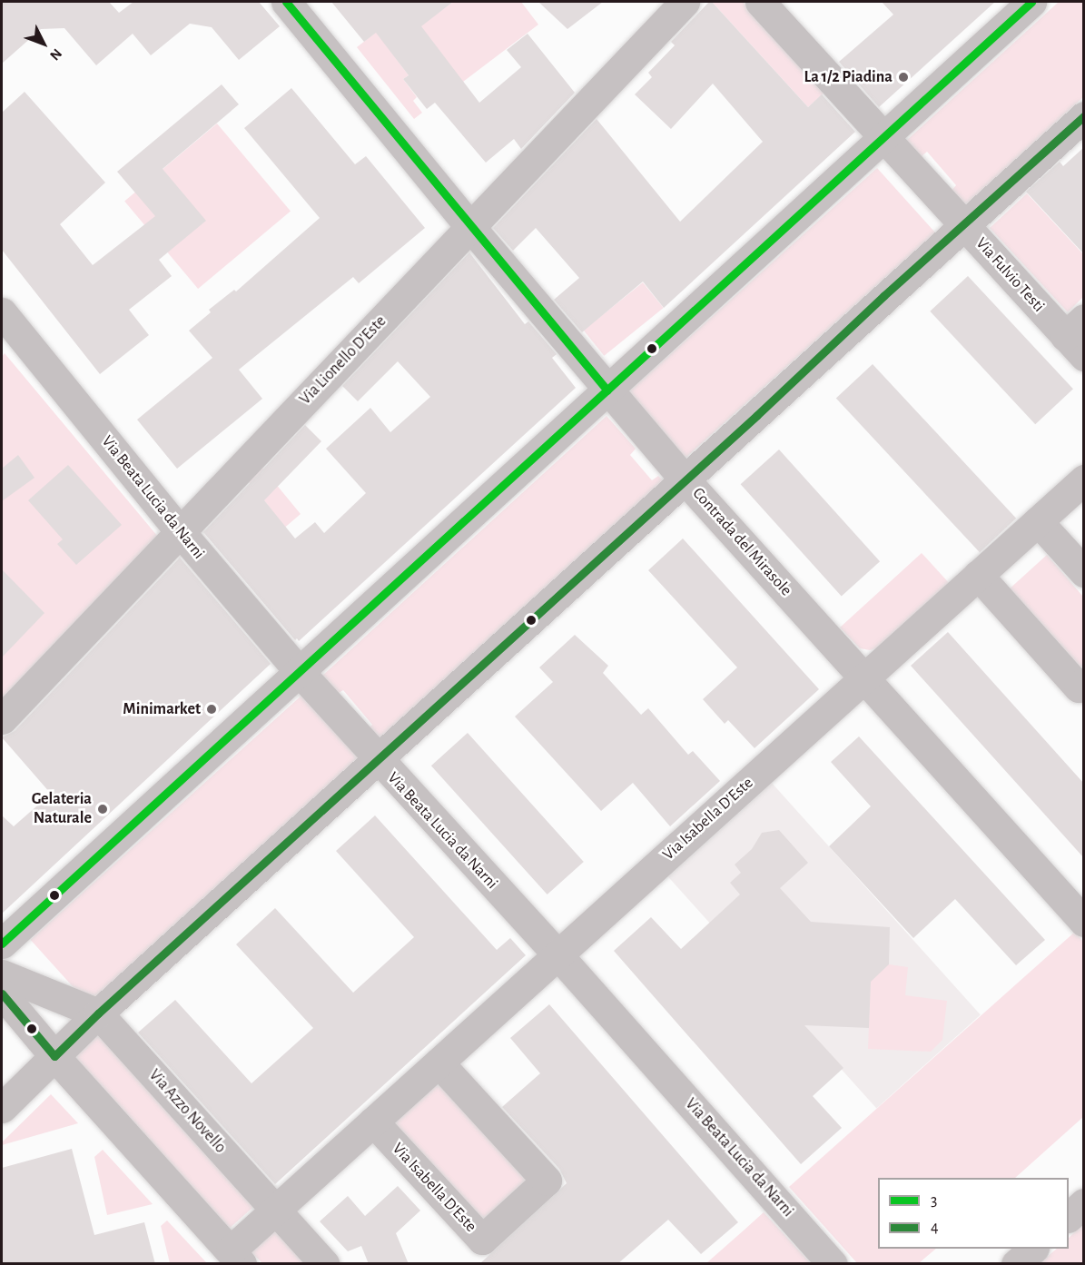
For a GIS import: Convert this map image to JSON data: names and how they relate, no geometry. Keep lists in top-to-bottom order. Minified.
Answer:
{"streets":{"street":["Via Fulvio Testi","Via Lionello D'Este","Via Beata Lucia da Narni","Contrada del Mirasole","Via Isabella D'Este","Via Azzo Novello"]},"crossings":[["Via Lionello D'Este","Via Beata Lucia da Narni"],["Via Lionello D'Este","Contrada del Mirasole"],["Via Beata Lucia da Narni","Via Isabella D'Este"],["Contrada del Mirasole","Via Isabella D'Este"],["Via Isabella D'Este","Via Azzo Novello"]],"places":["La 1/2 Piadina","Minimarket","Gelateria Naturale"],"lines":["transit line 3","transit line 4"],"legend":["3","4"],"north":"bottom right"}
